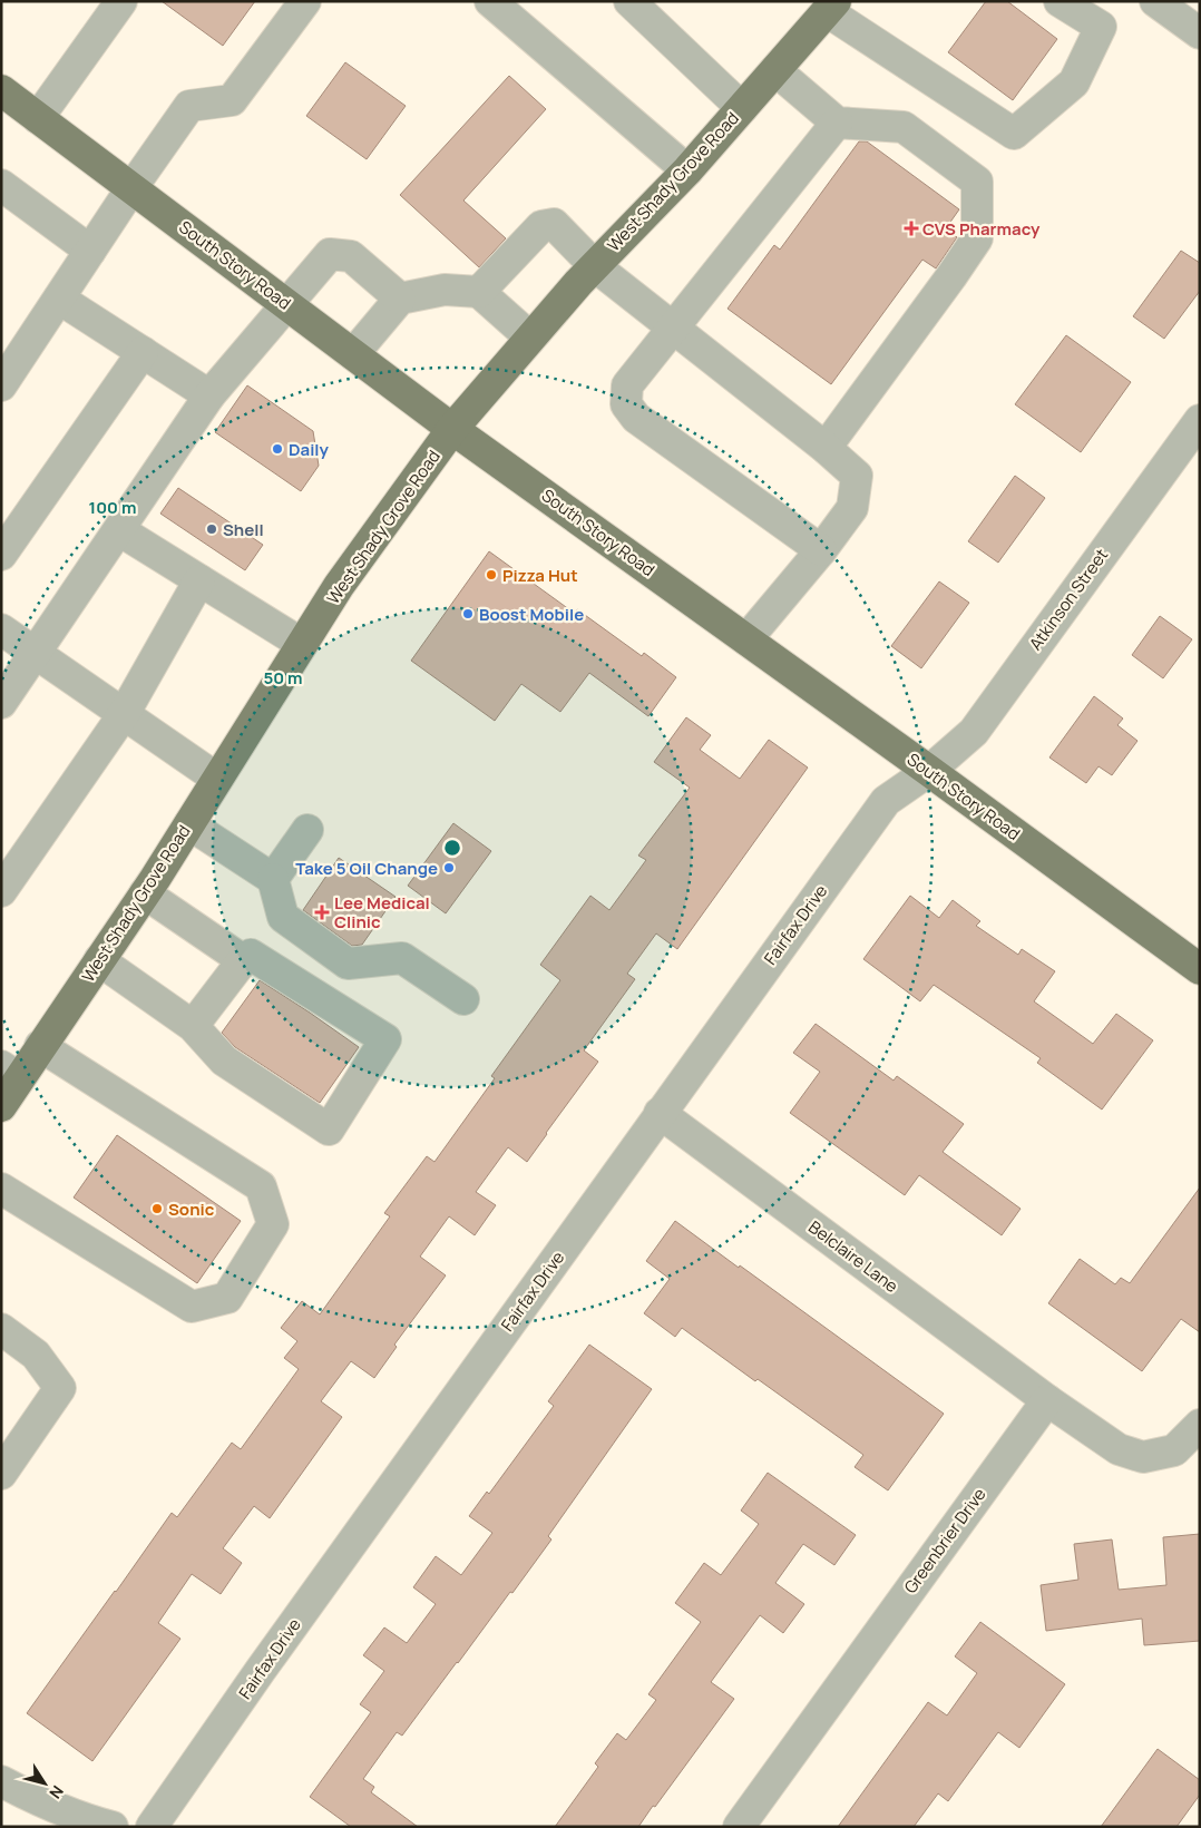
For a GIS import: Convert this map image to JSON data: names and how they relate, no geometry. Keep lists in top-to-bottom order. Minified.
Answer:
{"streets":{"main road":["West Shady Grove Road","South Story Road"],"street":["Atkinson Street","Fairfax Drive","Belclaire Lane","Greenbrier Drive"]},"crossings":[["West Shady Grove Road","South Story Road"],["South Story Road","Atkinson Street"],["South Story Road","Fairfax Drive"],["Atkinson Street","Fairfax Drive"],["Fairfax Drive","Belclaire Lane"],["Belclaire Lane","Greenbrier Drive"]],"places":{"health":["CVS Pharmacy","Lee Medical Clinic"],"other":["Daily","Shell","Pizza Hut","Boost Mobile","Take 5 Oil Change","Sonic"]},"north":"bottom right","rings":["100 m","50 m"]}
